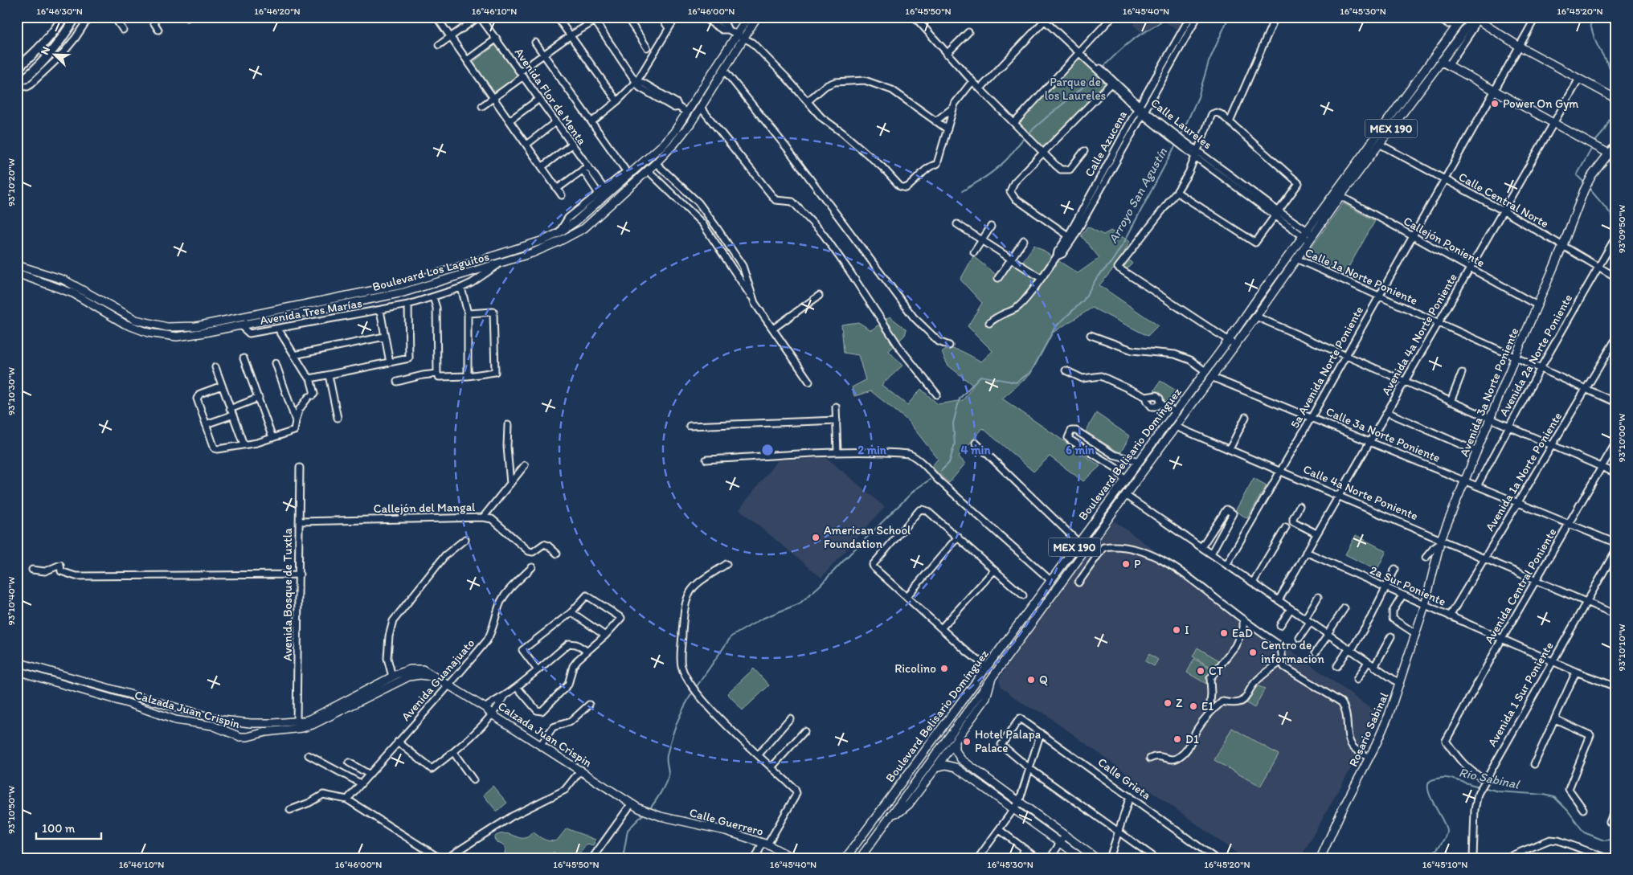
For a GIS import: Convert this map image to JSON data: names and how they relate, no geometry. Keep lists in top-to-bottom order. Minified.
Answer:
{"streets":{"main road":["MEX 190","Boulevard Los Laguitos","Avenida 3a Norte Poniente","Boulevard Belisario Domínguez","Calzada Juan Crispin","Rosario Sabinal","Calle Guerrero"],"street":["Avenida Flor de Menta","Calle Laureles","Calle Azucena","Calle Central Norte","Callejón Poniente","Calle 1a Norte Poniente","Avenida Tres Marías","Avenida 4a Norte Poniente","Avenida 2a Norte Poniente","5a Avenida Norte Poniente","Calle 3a Norte Poniente","Avenida 1a Norte Poniente","Calle 4a Norte Poniente","Callejón del Mangal","2a Sur Poniente","Avenida Central Poniente","Avenida Bosque de Tuxtla","Avenida Guanajuato","Avenida 1 Sur Poniente","Calle Grieta"]},"crossings":[["Calle Laureles","MEX 190"],["Calle Laureles","Calle Azucena"],["Calle Laureles","Boulevard Belisario Domínguez"],["MEX 190","Calle Central Norte"],["MEX 190","Callejón Poniente"],["MEX 190","Boulevard Belisario Domínguez"],["Calle Central Norte","Avenida 4a Norte Poniente"],["Calle Central Norte","Avenida 2a Norte Poniente"],["Calle Central Norte","5a Avenida Norte Poniente"],["Calle Central Norte","Avenida 3a Norte Poniente"],["Callejón Poniente","Avenida 4a Norte Poniente"],["Callejón Poniente","5a Avenida Norte Poniente"],["Callejón Poniente","Avenida 3a Norte Poniente"],["Boulevard Los Laguitos","Avenida Tres Marías"],["Calle 1a Norte Poniente","Avenida 4a Norte Poniente"],["Calle 1a Norte Poniente","Avenida 2a Norte Poniente"],["Calle 1a Norte Poniente","5a Avenida Norte Poniente"],["Calle 1a Norte Poniente","Avenida 3a Norte Poniente"],["Calle 1a Norte Poniente","Boulevard Belisario Domínguez"],["Calle 1a Norte Poniente","Avenida 1a Norte Poniente"],["Avenida 4a Norte Poniente","Calle 3a Norte Poniente"],["Avenida 4a Norte Poniente","Calle 4a Norte Poniente"],["Avenida 4a Norte Poniente","2a Sur Poniente"],["Avenida 2a Norte Poniente","Calle 3a Norte Poniente"],["5a Avenida Norte Poniente","Calle 3a Norte Poniente"],["5a Avenida Norte Poniente","Calle 4a Norte Poniente"],["Avenida 3a Norte Poniente","Calle 3a Norte Poniente"],["Avenida 3a Norte Poniente","Calle 4a Norte Poniente"],["Avenida 3a Norte Poniente","2a Sur Poniente"],["Avenida 3a Norte Poniente","Rosario Sabinal"],["Calle 3a Norte Poniente","Boulevard Belisario Domínguez"],["Calle 3a Norte Poniente","Avenida 1a Norte Poniente"],["Calle 3a Norte Poniente","Avenida Central Poniente"],["Boulevard Belisario Domínguez","Calle 4a Norte Poniente"],["Avenida 1a Norte Poniente","Calle 4a Norte Poniente"],["Avenida 1a Norte Poniente","2a Sur Poniente"],["Calle 4a Norte Poniente","Avenida Central Poniente"],["Calle 4a Norte Poniente","Avenida 1 Sur Poniente"],["Callejón del Mangal","Avenida Bosque de Tuxtla"],["2a Sur Poniente","Avenida Central Poniente"],["2a Sur Poniente","Avenida 1 Sur Poniente"],["2a Sur Poniente","Rosario Sabinal"],["Avenida Central Poniente","Avenida 1 Sur Poniente"],["Avenida Bosque de Tuxtla","Calzada Juan Crispin"],["Avenida Guanajuato","Calzada Juan Crispin"],["Calzada Juan Crispin","Calle Guerrero"]],"water":["Arroyo San Agustín","Río Sabinal"],"parks":["Parque de los Laureles"],"places":["Power On Gym","American School Foundation","P","I","EaD","Centro de informacion","Ricolino","CT","Q","Z","E1","D1","Hotel Palapa Palace"],"scale_bar":"100 m","north":"top left","coordinates":["16°46'30\"N","16°46'20\"N","16°46'10\"N","16°46'00\"N","16°45'50\"N","16°45'40\"N","16°45'30\"N","16°45'20\"N","93°10'20\"W","93°09'50\"W","93°10'30\"W","93°10'00\"W","93°10'40\"W","93°10'10\"W","93°10'50\"W","16°45'10\"N"],"rings":["2 min","4 min","6 min"]}
